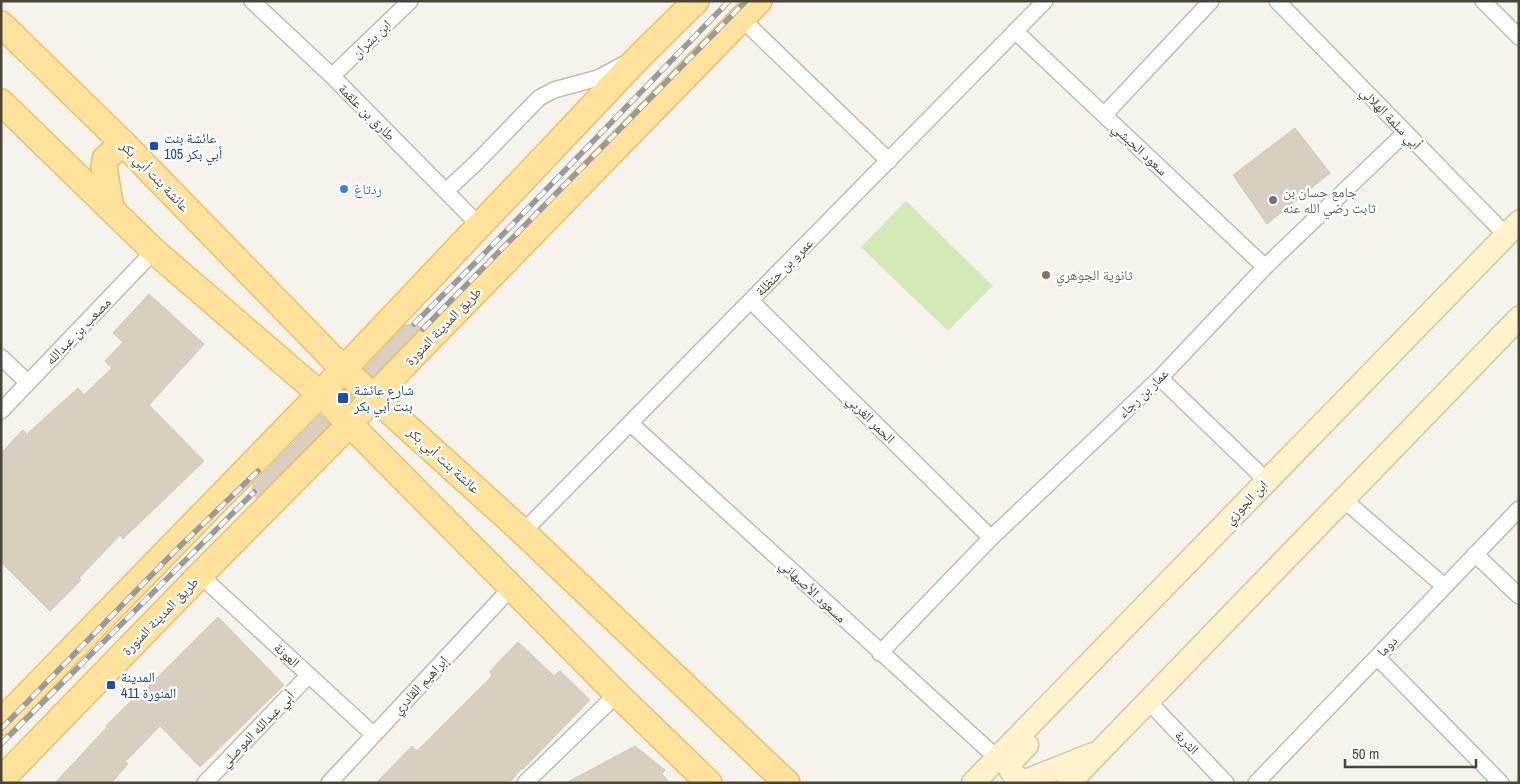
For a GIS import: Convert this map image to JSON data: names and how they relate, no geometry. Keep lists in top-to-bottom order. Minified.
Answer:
{"streets":{"main road":["عائشة بنت أبي بكر","طريق المدينة المنورة"],"street":["ابن بشران","طارق بن علقمة","أبي سلمة الهلالي","سعود الحبشي","عمرو بن حنظلة","مصعب بن عبدالله","عمار بن رجاء","الحمر الغربي","ابن الجوزي","مسعود الأصبهاني","دوما","العونة","إبراهيم القادري","أبي عبدالله الموصلي","الثربة"]},"crossings":[["ابن بشران","طارق بن علقمة"],["أبي سلمة الهلالي","عمار بن رجاء"],["أبي سلمة الهلالي","ابن الجوزي"],["سعود الحبشي","عمرو بن حنظلة"],["سعود الحبشي","عمار بن رجاء"],["عائشة بنت أبي بكر","عمرو بن حنظلة"],["عائشة بنت أبي بكر","طريق المدينة المنورة"],["عمرو بن حنظلة","الحمر الغربي"],["عمرو بن حنظلة","مسعود الأصبهاني"],["طريق المدينة المنورة","العونة"],["عمار بن رجاء","الحمر الغربي"],["عمار بن رجاء","مسعود الأصبهاني"],["ابن الجوزي","مسعود الأصبهاني"],["العونة","إبراهيم القادري"],["العونة","أبي عبدالله الموصلي"]],"places":{"transit":["عائشة بنت أبي بكر 105","شارع عائشة بنت أبي بكر","المدينة المنورة 411"],"other":["ردتاغ","جامع حسان بن ثابت رضي الله عنه","ثانوية الجوهري"]},"scale_bar":"50 m"}
